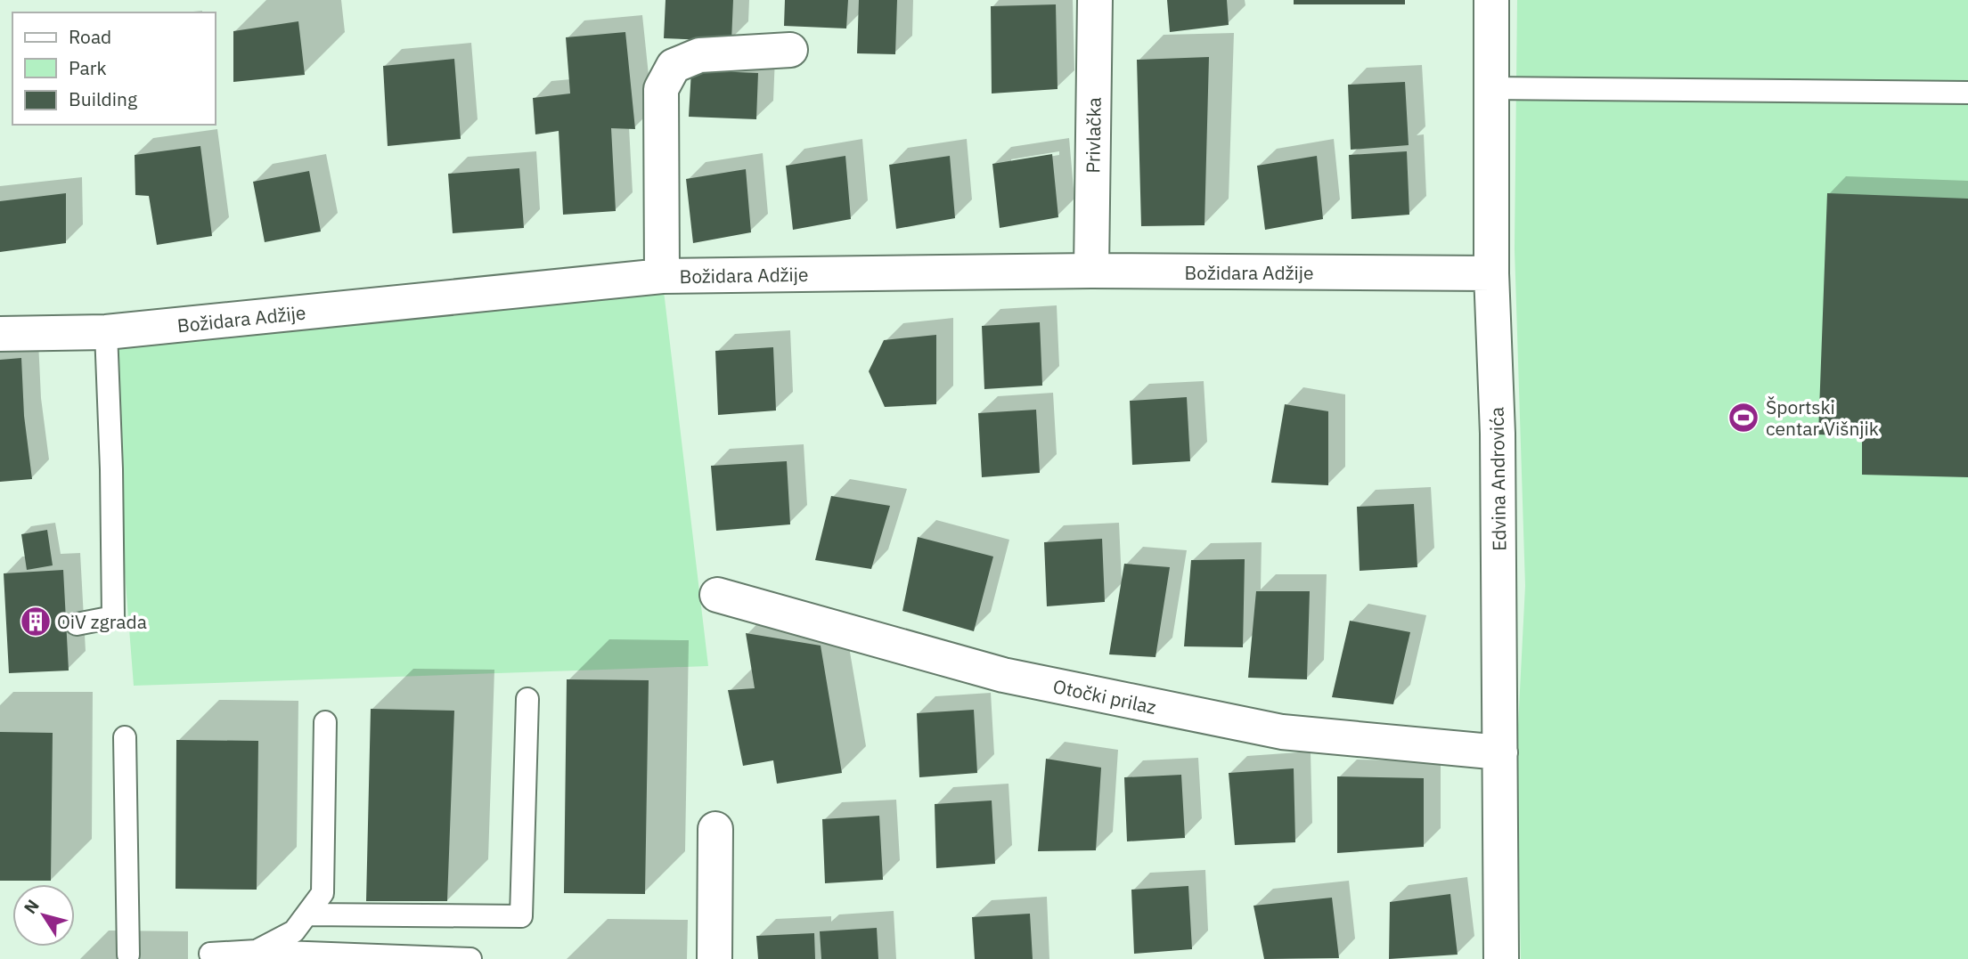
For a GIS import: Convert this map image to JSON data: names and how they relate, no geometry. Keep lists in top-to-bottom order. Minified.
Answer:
{"streets":{"street":["Privlačka","Božidara Adžije","Edvina Androvića","Otočki prilaz"]},"crossings":[["Privlačka","Božidara Adžije"],["Božidara Adžije","Edvina Androvića"],["Edvina Androvića","Otočki prilaz"]],"places":{"sports":["Športski centar Višnjik"],"building":["OiV zgrada"]},"legend":["Road","Park","Building"],"north":"top left"}
